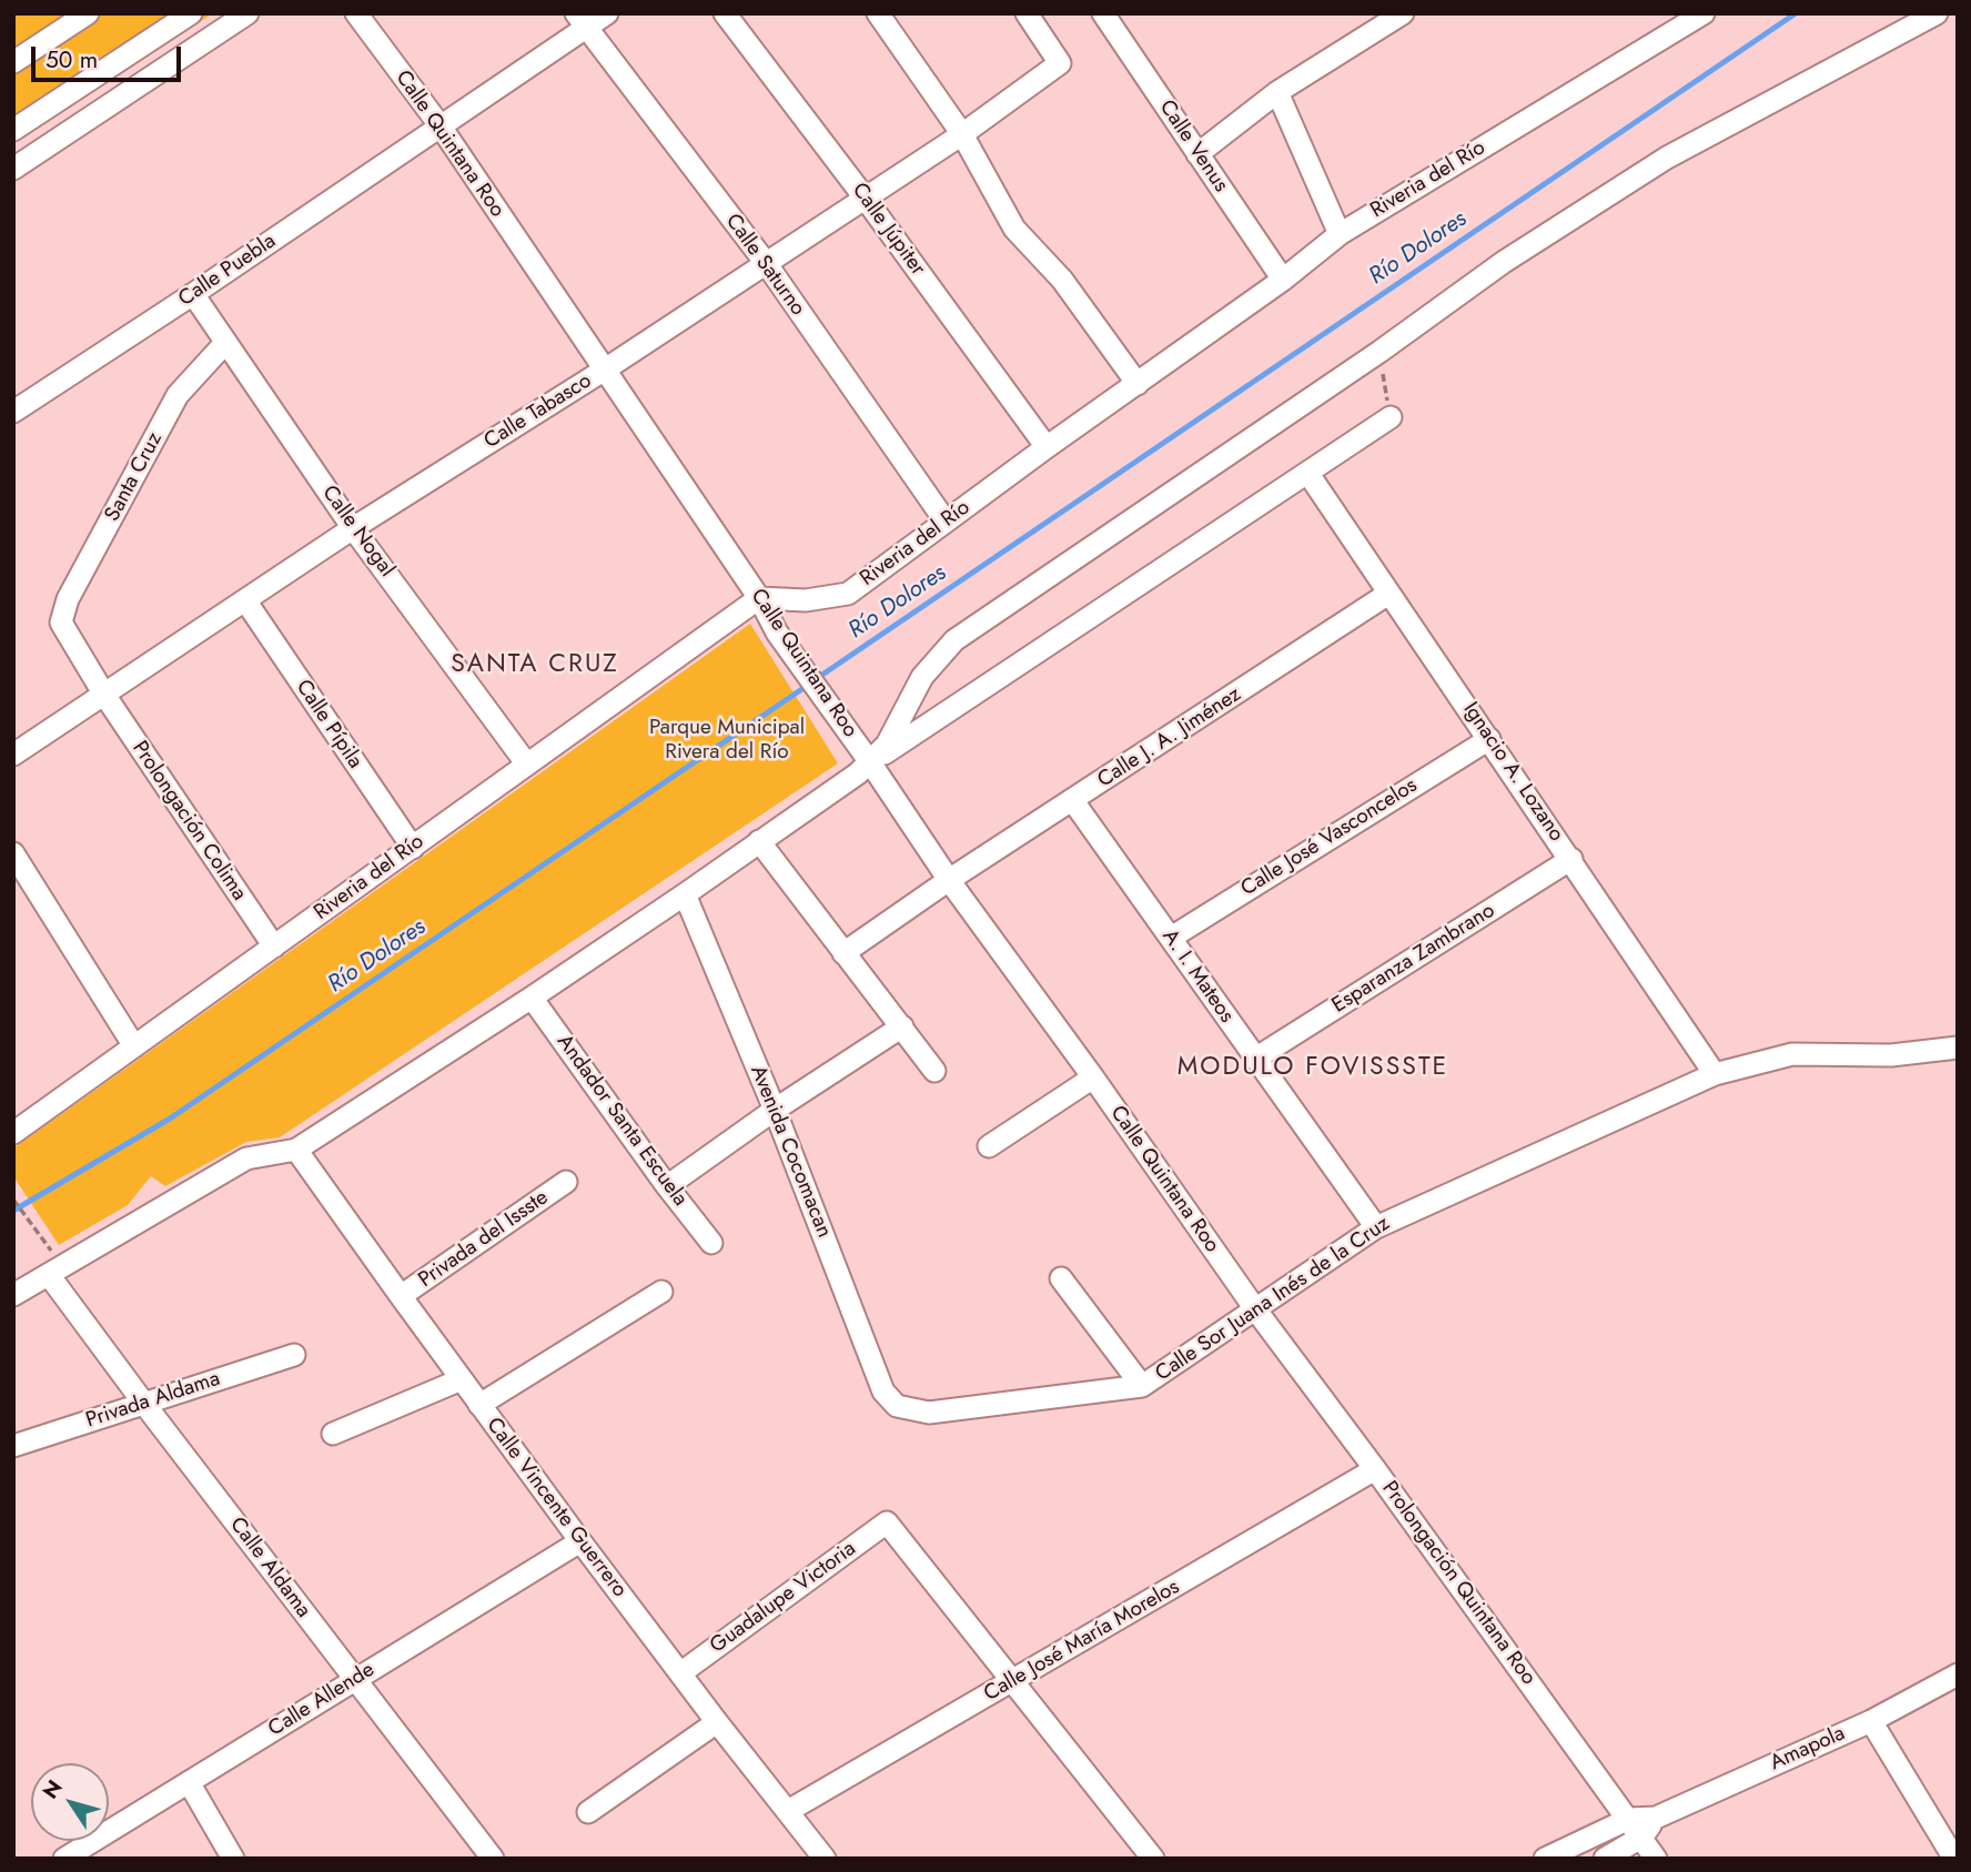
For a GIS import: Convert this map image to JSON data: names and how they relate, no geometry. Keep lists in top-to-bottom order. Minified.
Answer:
{"streets":{"street":["Calle Quintana Roo","Calle Venus","Riveria del Río","Calle Júpiter","Calle Saturno","Calle Puebla","Calle Tabasco","Santa Cruz","Calle Nogal","Calle Pípila","Calle J. A. Jiménez","Ignacio A. Lozano","Prolongación Colima","Calle José Vasconcelos","Esparanza Zambrano","A. I. Mateos","Andador Santa Escuela","Avenida Cocomacan","Privada del Issste","Calle Sor Juana Inés de la Cruz","Privada Aldama","Calle Vincente Guerrero","Calle Aldama","Prolongación Quintana Roo","Guadalupe Victoria","Calle José María Morelos","Calle Allende","Amapola"]},"crossings":[["Calle Quintana Roo","Riveria del Río"],["Calle Quintana Roo","Calle Puebla"],["Calle Quintana Roo","Calle Tabasco"],["Calle Quintana Roo","Calle J. A. Jiménez"],["Calle Quintana Roo","Calle Sor Juana Inés de la Cruz"],["Calle Quintana Roo","Prolongación Quintana Roo"],["Calle Venus","Riveria del Río"],["Riveria del Río","Calle Júpiter"],["Riveria del Río","Calle Saturno"],["Riveria del Río","Calle Nogal"],["Riveria del Río","Calle Pípila"],["Riveria del Río","Prolongación Colima"],["Calle Júpiter","Calle Tabasco"],["Calle Saturno","Calle Puebla"],["Calle Saturno","Calle Tabasco"],["Calle Puebla","Calle Nogal"],["Calle Tabasco","Calle Nogal"],["Calle Tabasco","Calle Pípila"],["Calle Tabasco","Prolongación Colima"],["Santa Cruz","Calle Nogal"],["Santa Cruz","Prolongación Colima"],["Calle J. A. Jiménez","Ignacio A. Lozano"],["Calle J. A. Jiménez","A. I. Mateos"],["Ignacio A. Lozano","Calle José Vasconcelos"],["Ignacio A. Lozano","Esparanza Zambrano"],["Ignacio A. Lozano","Calle Sor Juana Inés de la Cruz"],["Calle José Vasconcelos","A. I. Mateos"],["Esparanza Zambrano","A. I. Mateos"],["A. I. Mateos","Calle Sor Juana Inés de la Cruz"],["Avenida Cocomacan","Calle Sor Juana Inés de la Cruz"],["Privada del Issste","Calle Vincente Guerrero"],["Calle Sor Juana Inés de la Cruz","Prolongación Quintana Roo"],["Privada Aldama","Calle Aldama"],["Calle Vincente Guerrero","Guadalupe Victoria"],["Calle Vincente Guerrero","Calle José María Morelos"],["Calle Vincente Guerrero","Calle Allende"],["Calle Aldama","Calle Allende"],["Prolongación Quintana Roo","Calle José María Morelos"],["Prolongación Quintana Roo","Amapola"],["Guadalupe Victoria","Calle José María Morelos"]],"districts":["SANTA CRUZ","MODULO FOVISSSTE"],"water":["Río Dolores"],"parks":["Parque Municipal Rivera del Río"],"scale_bar":"50 m","north":"top left"}
